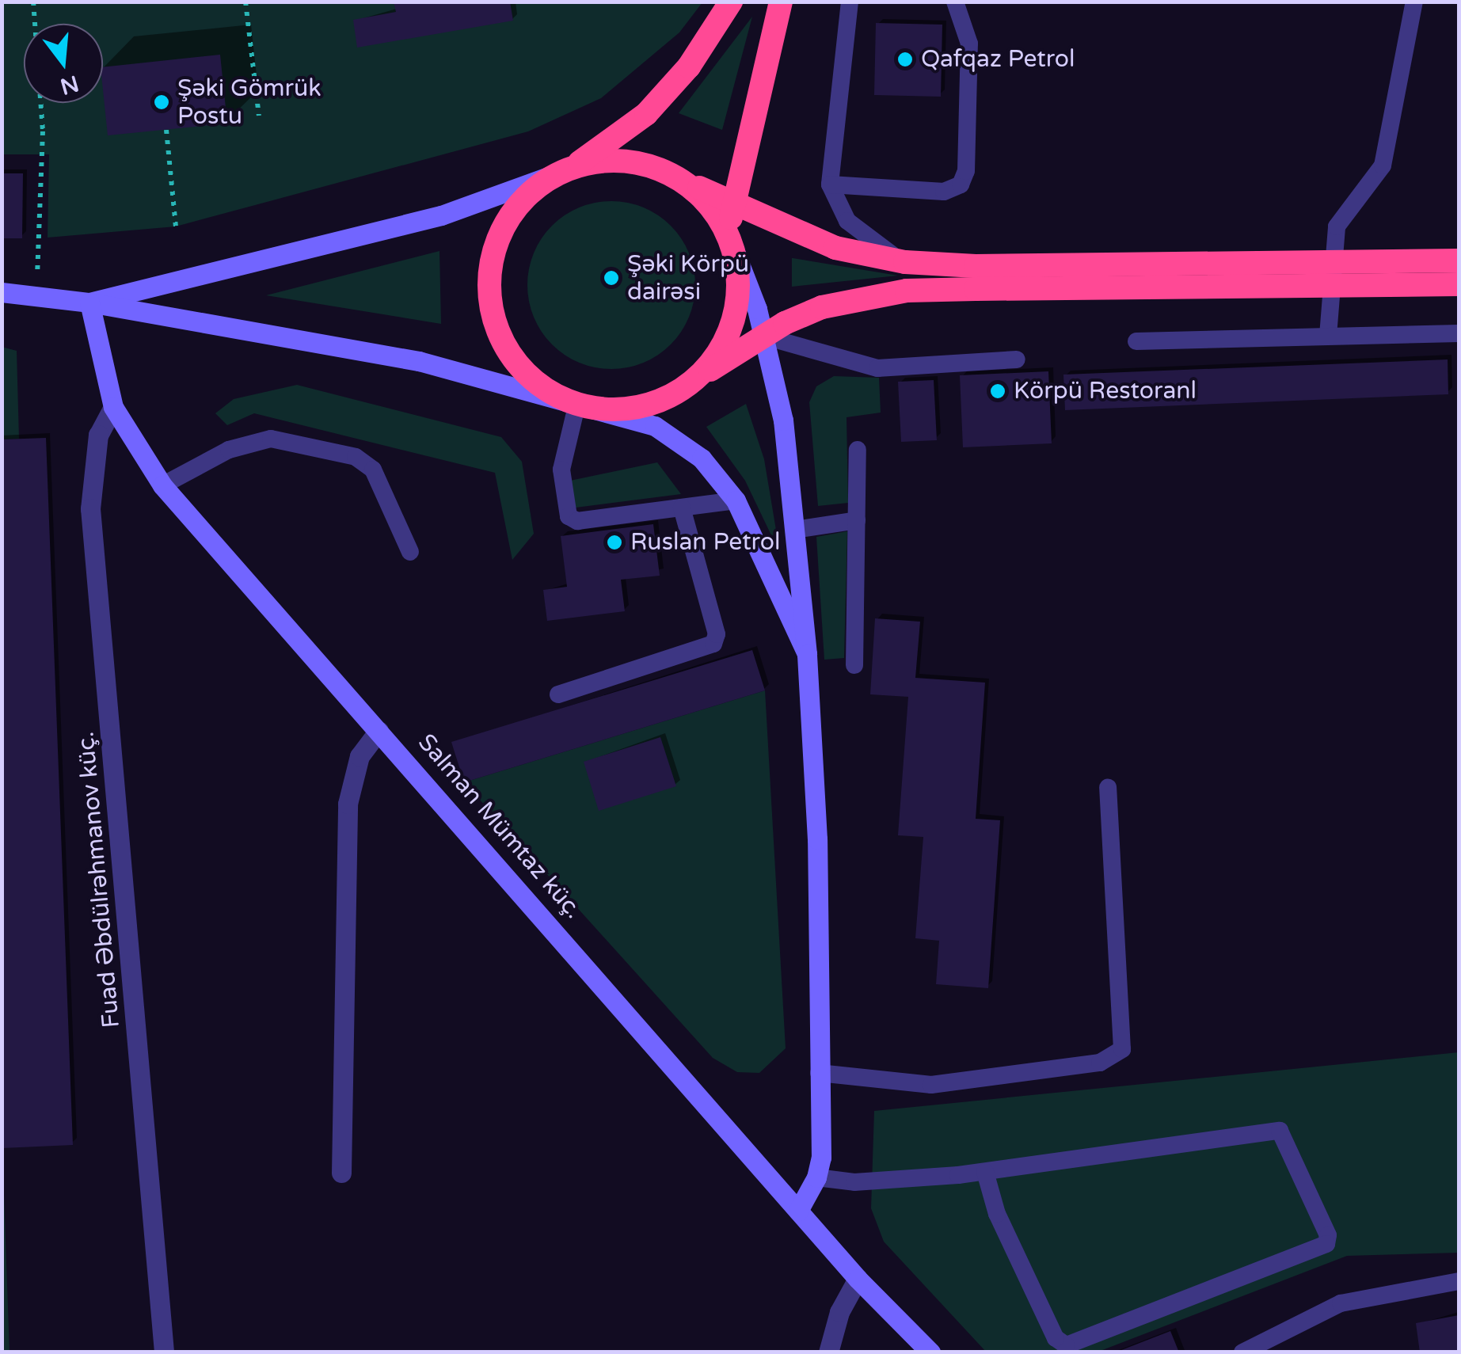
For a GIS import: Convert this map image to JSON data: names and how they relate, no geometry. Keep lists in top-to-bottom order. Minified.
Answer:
{"streets":{"street":["Salman Mümtaz küç.","Fuad Əbdülrəhmanov küç."]},"crossings":[["Salman Mümtaz küç.","Fuad Əbdülrəhmanov küç."]],"places":["Qafqaz Petrol","Şəki Gömrük Postu","Şəki Körpü dairəsi","Körpü Restoranl","Ruslan Petrol"],"north":"bottom"}
